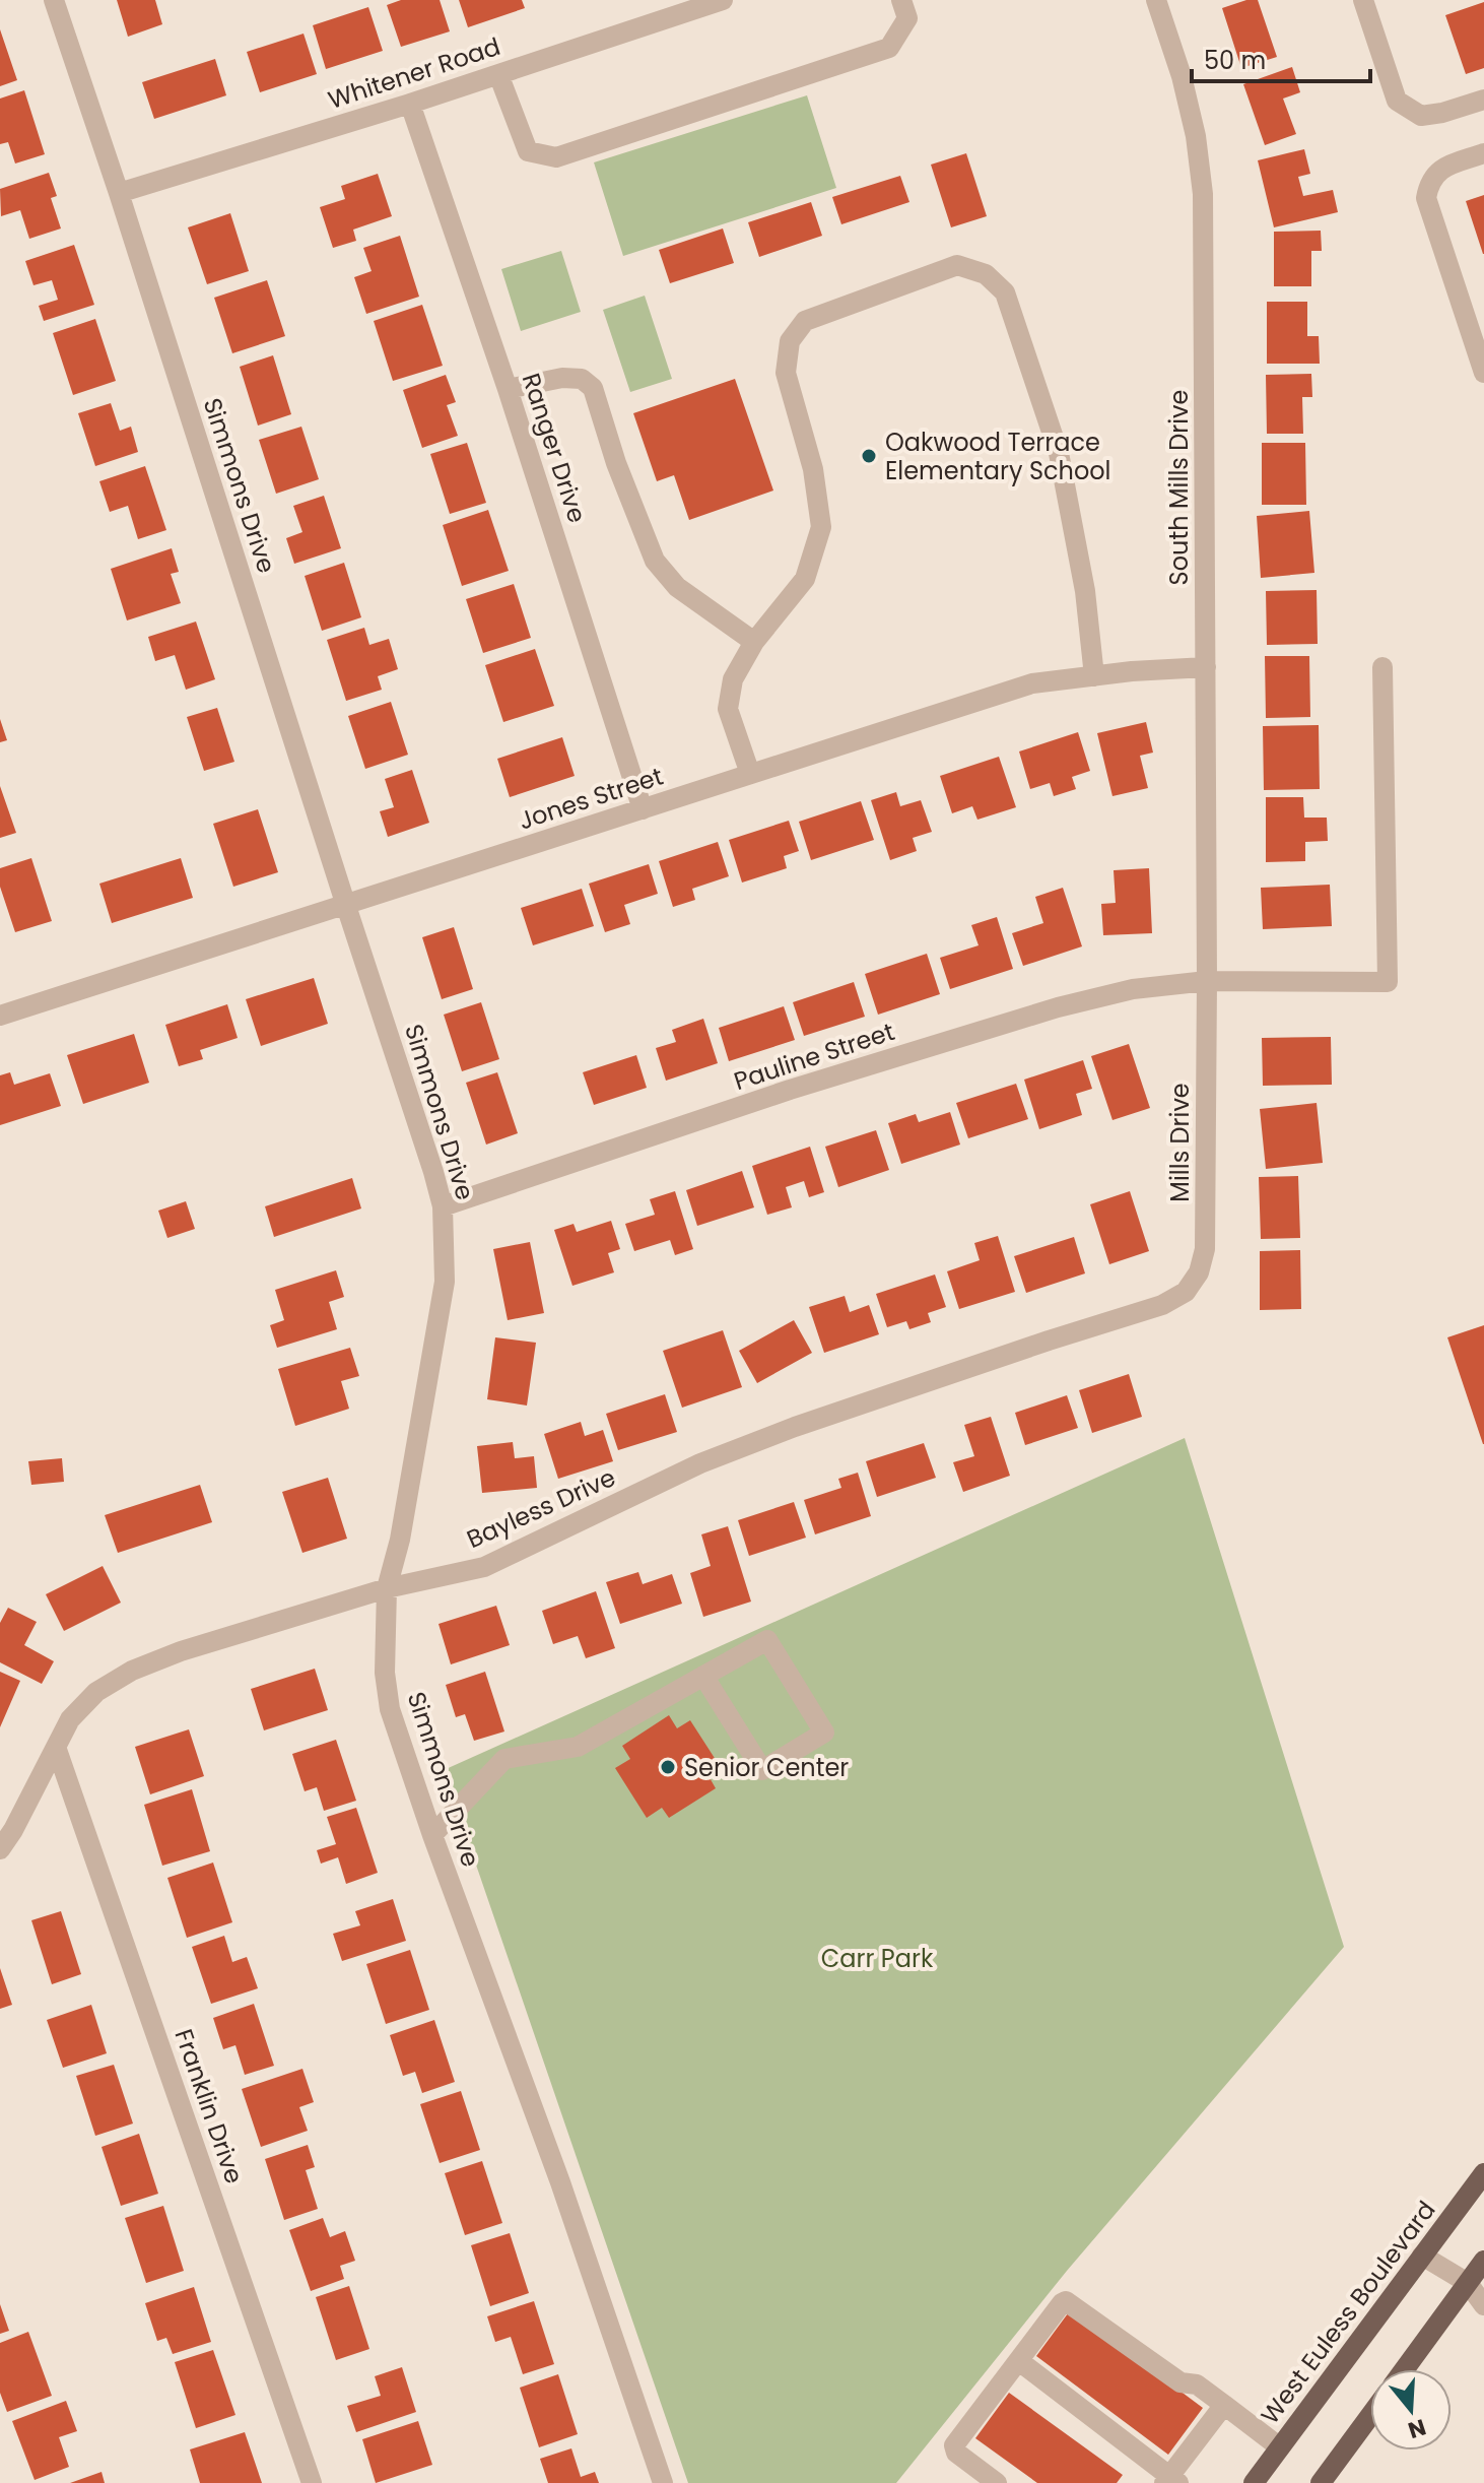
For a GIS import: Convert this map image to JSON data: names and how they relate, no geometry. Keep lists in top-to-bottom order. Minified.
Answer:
{"streets":{"main road":["West Euless Boulevard"],"street":["Whitener Road","Ranger Drive","Simmons Drive","South Mills Drive","Jones Street","Pauline Street","Mills Drive","Bayless Drive","Franklin Drive"]},"crossings":[["Whitener Road","Ranger Drive"],["Whitener Road","Simmons Drive"],["Ranger Drive","Jones Street"],["Simmons Drive","Jones Street"],["Simmons Drive","Pauline Street"],["Simmons Drive","Bayless Drive"],["South Mills Drive","Jones Street"],["South Mills Drive","Pauline Street"],["South Mills Drive","Mills Drive"],["Pauline Street","Mills Drive"],["Mills Drive","Bayless Drive"],["Bayless Drive","Franklin Drive"]],"parks":["Carr Park"],"places":["Oakwood Terrace Elementary School","Senior Center"],"scale_bar":"50 m","north":"bottom"}
